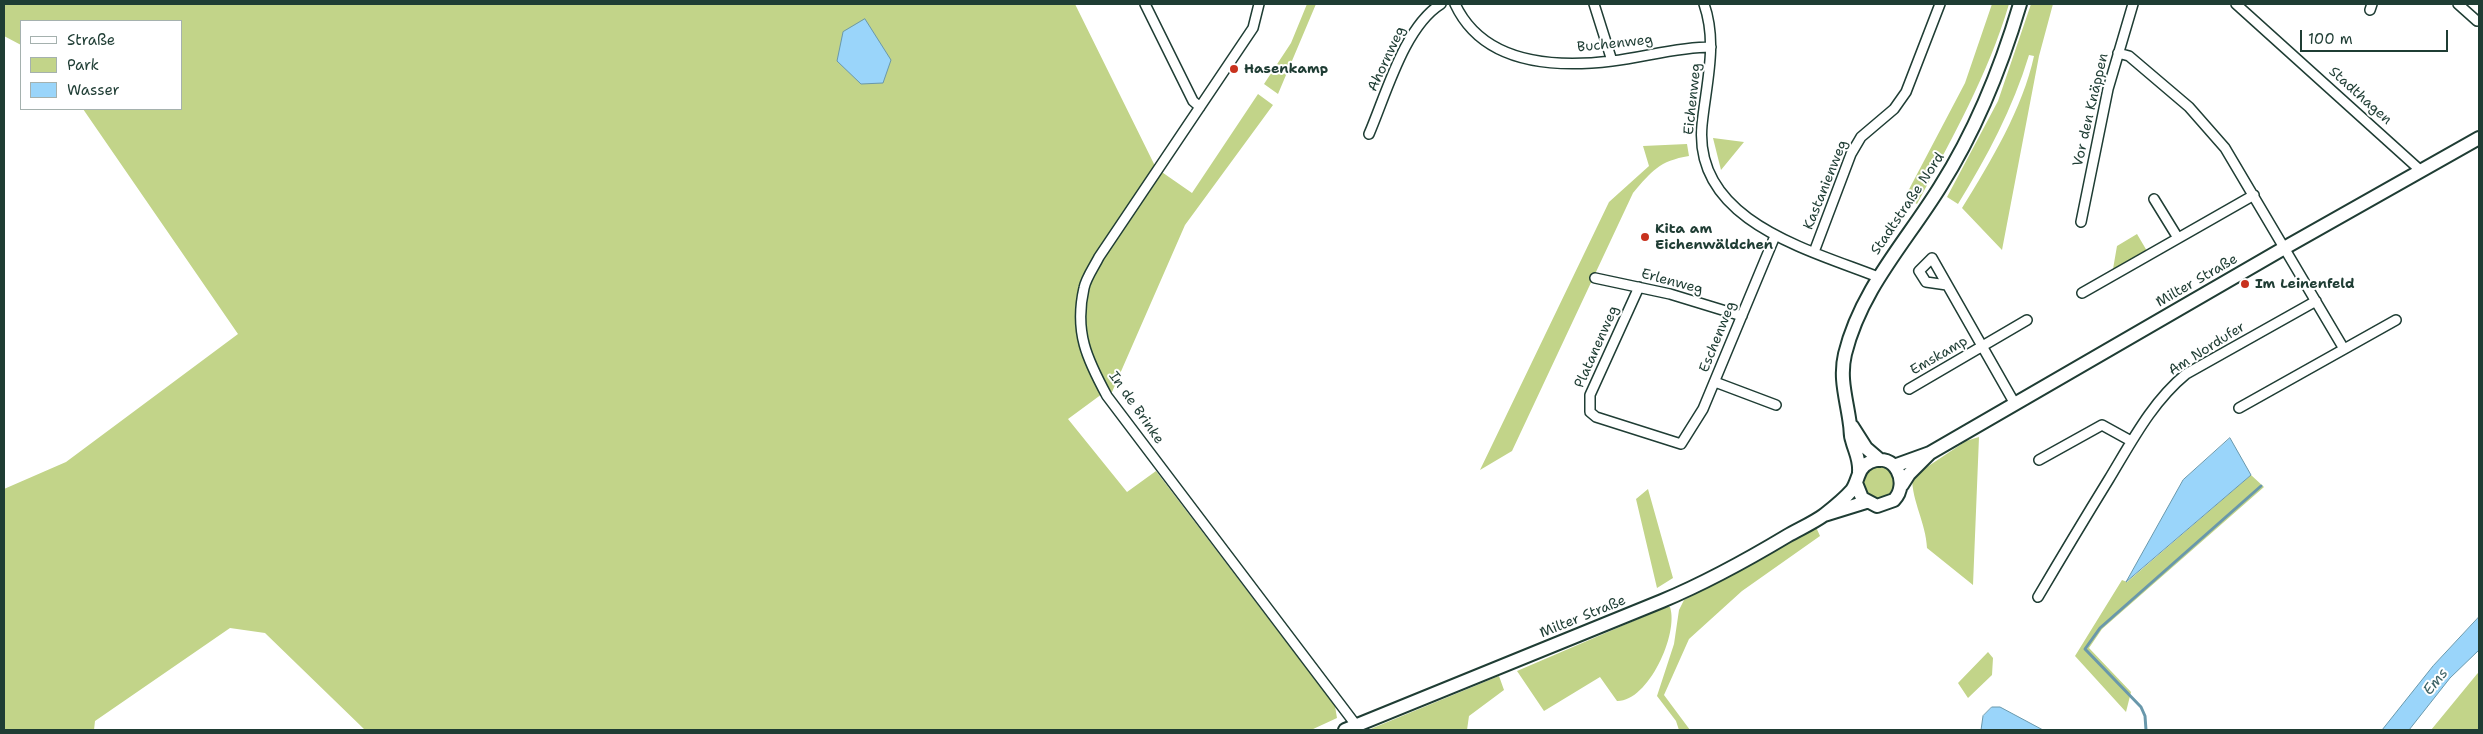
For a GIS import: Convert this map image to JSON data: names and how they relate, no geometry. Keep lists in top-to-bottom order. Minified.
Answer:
{"streets":{"main road":["Stadtstraße Nord","Milter Straße"],"street":["Buchenweg","Ahornweg","Stadthagen","Eichenweg","Vor den Knäppen","Kastanienweg","Erlenweg","Eschenweg","Platanenweg","Am Nordufer","Emskamp","In de Brinke"]},"crossings":[["Buchenweg","Eichenweg"],["Stadthagen","Milter Straße"],["Eichenweg","Kastanienweg"],["Eichenweg","Stadtstraße Nord"],["Eichenweg","Eschenweg"],["Stadtstraße Nord","Milter Straße"],["Milter Straße","Emskamp"],["Milter Straße","In de Brinke"],["Erlenweg","Eschenweg"],["Erlenweg","Platanenweg"],["Eschenweg","Platanenweg"]],"water":["Ems"],"places":["Hasenkamp","Kita am Eichenwäldchen","Im Leinenfeld"],"legend":["Straße","Park","Wasser"],"scale_bar":"100 m"}
